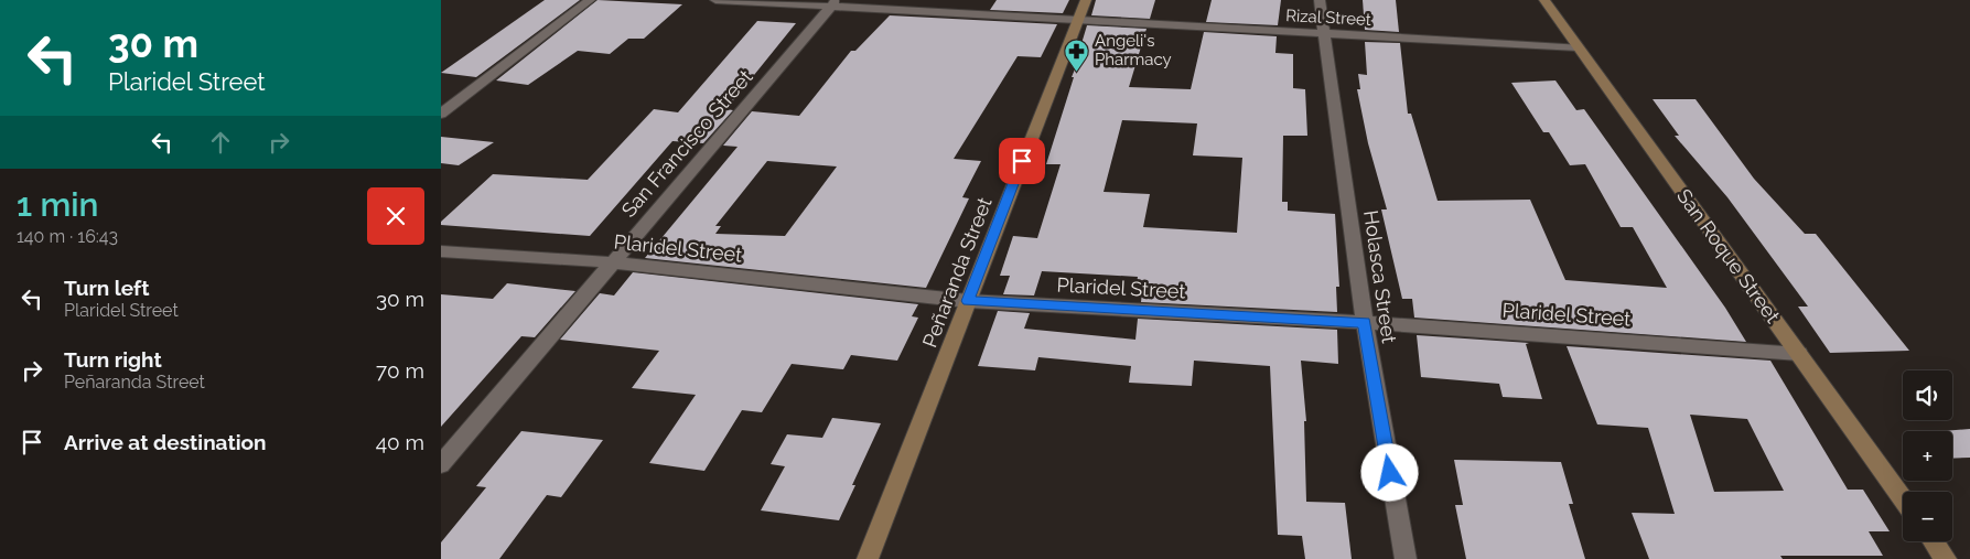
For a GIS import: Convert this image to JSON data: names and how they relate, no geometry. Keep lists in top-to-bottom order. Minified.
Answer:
{"streets":{"street":["Rizal Street","San Francisco Street","Plaridel Street","San Roque Street","Peñaranda Street","Holasca Street"]},"crossings":[["Rizal Street","San Francisco Street"],["Rizal Street","San Roque Street"],["Rizal Street","Peñaranda Street"],["Rizal Street","Holasca Street"],["San Francisco Street","Plaridel Street"],["Plaridel Street","San Roque Street"],["Plaridel Street","Peñaranda Street"],["Plaridel Street","Holasca Street"]],"places":{"pharmacy":["Angeli's Pharmacy"]},"page":{"turn":["30 m","Plaridel Street"],"heading":["1 min","140 m · 16:43"],"list":[{"name":"Turn left","note":"Plaridel Street","value":"30 m"},{"name":"Turn right","note":"Peñaranda Street","value":"70 m"},{"name":"Arrive at destination","value":"40 m"}],"map_buttons":["+","−"]}}
